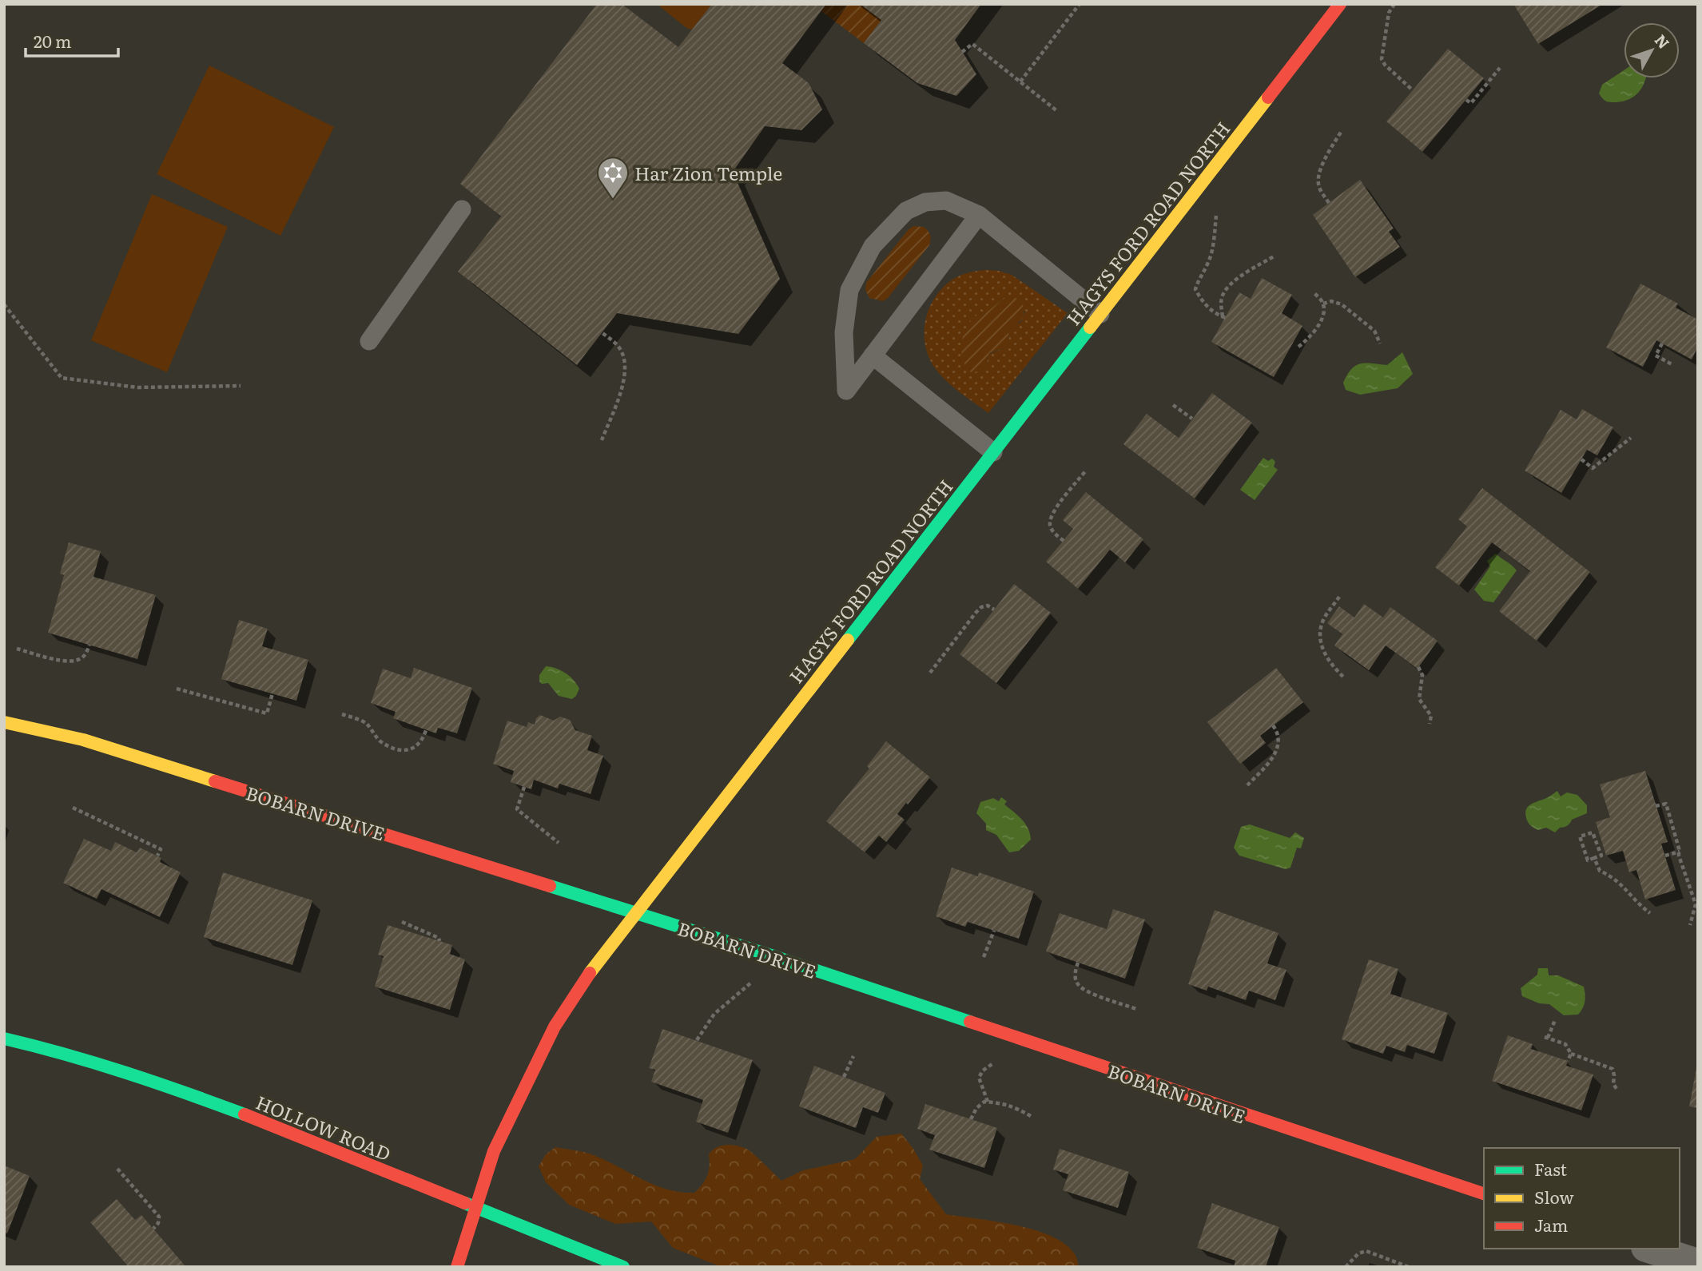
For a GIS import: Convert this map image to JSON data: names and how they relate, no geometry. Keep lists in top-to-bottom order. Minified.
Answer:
{"streets":{"street":["HAGYS FORD ROAD NORTH","BOBARN DRIVE","HOLLOW ROAD"]},"crossings":[["HAGYS FORD ROAD NORTH","BOBARN DRIVE"],["HAGYS FORD ROAD NORTH","HOLLOW ROAD"]],"places":{"synagogue":["Har Zion Temple"]},"legend":["Fast","Slow","Jam"],"scale_bar":"20 m","north":"top right"}
